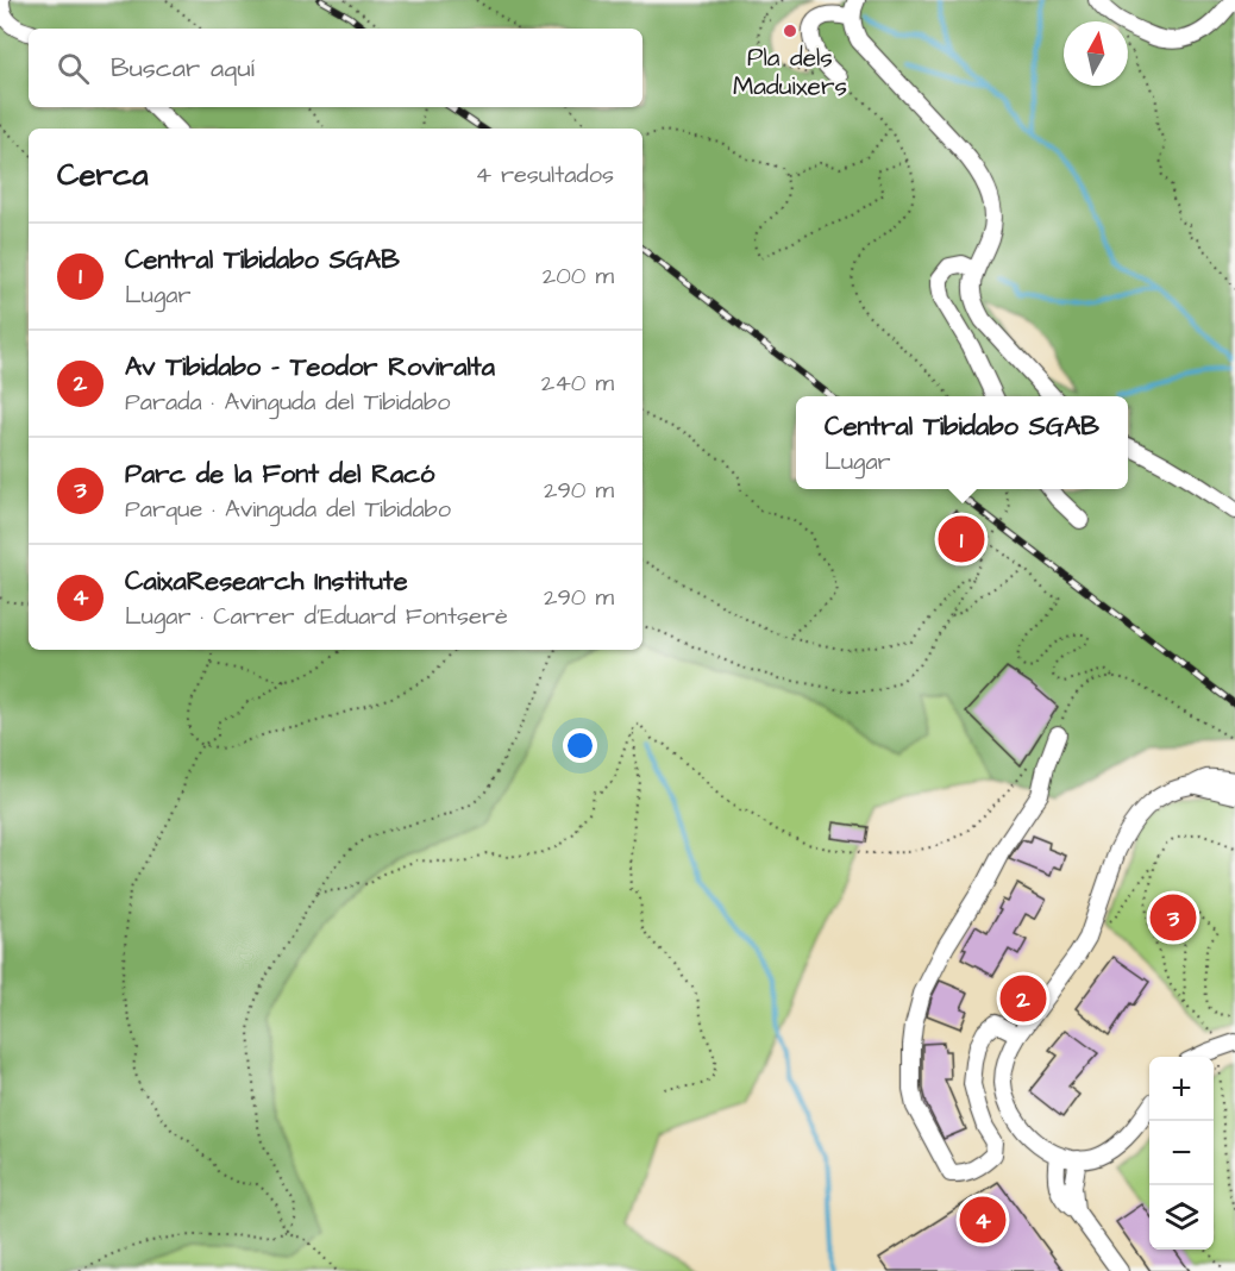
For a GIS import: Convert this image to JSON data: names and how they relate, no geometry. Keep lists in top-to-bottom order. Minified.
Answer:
{"places":["Pla dels Maduixers"],"north":"top","page":{"search":"Buscar aquí","heading":["Cerca","4 resultados"],"list":[{"mark":"1","name":"Central Tibidabo SGAB","note":"Lugar","value":"200 m"},{"mark":"2","name":"Av Tibidabo - Teodor Roviralta","note":"Parada · Avinguda del Tibidabo","value":"240 m"},{"mark":"3","name":"Parc de la Font del Racó","note":"Parque · Avinguda del Tibidabo","value":"290 m"},{"mark":"4","name":"CaixaResearch Institute","note":"Lugar · Carrer d'Eduard Fontserè","value":"290 m"}],"popup":["Central Tibidabo SGAB","Lugar"],"pins":["1","3","2","4"],"map_buttons":["+","−"]}}
